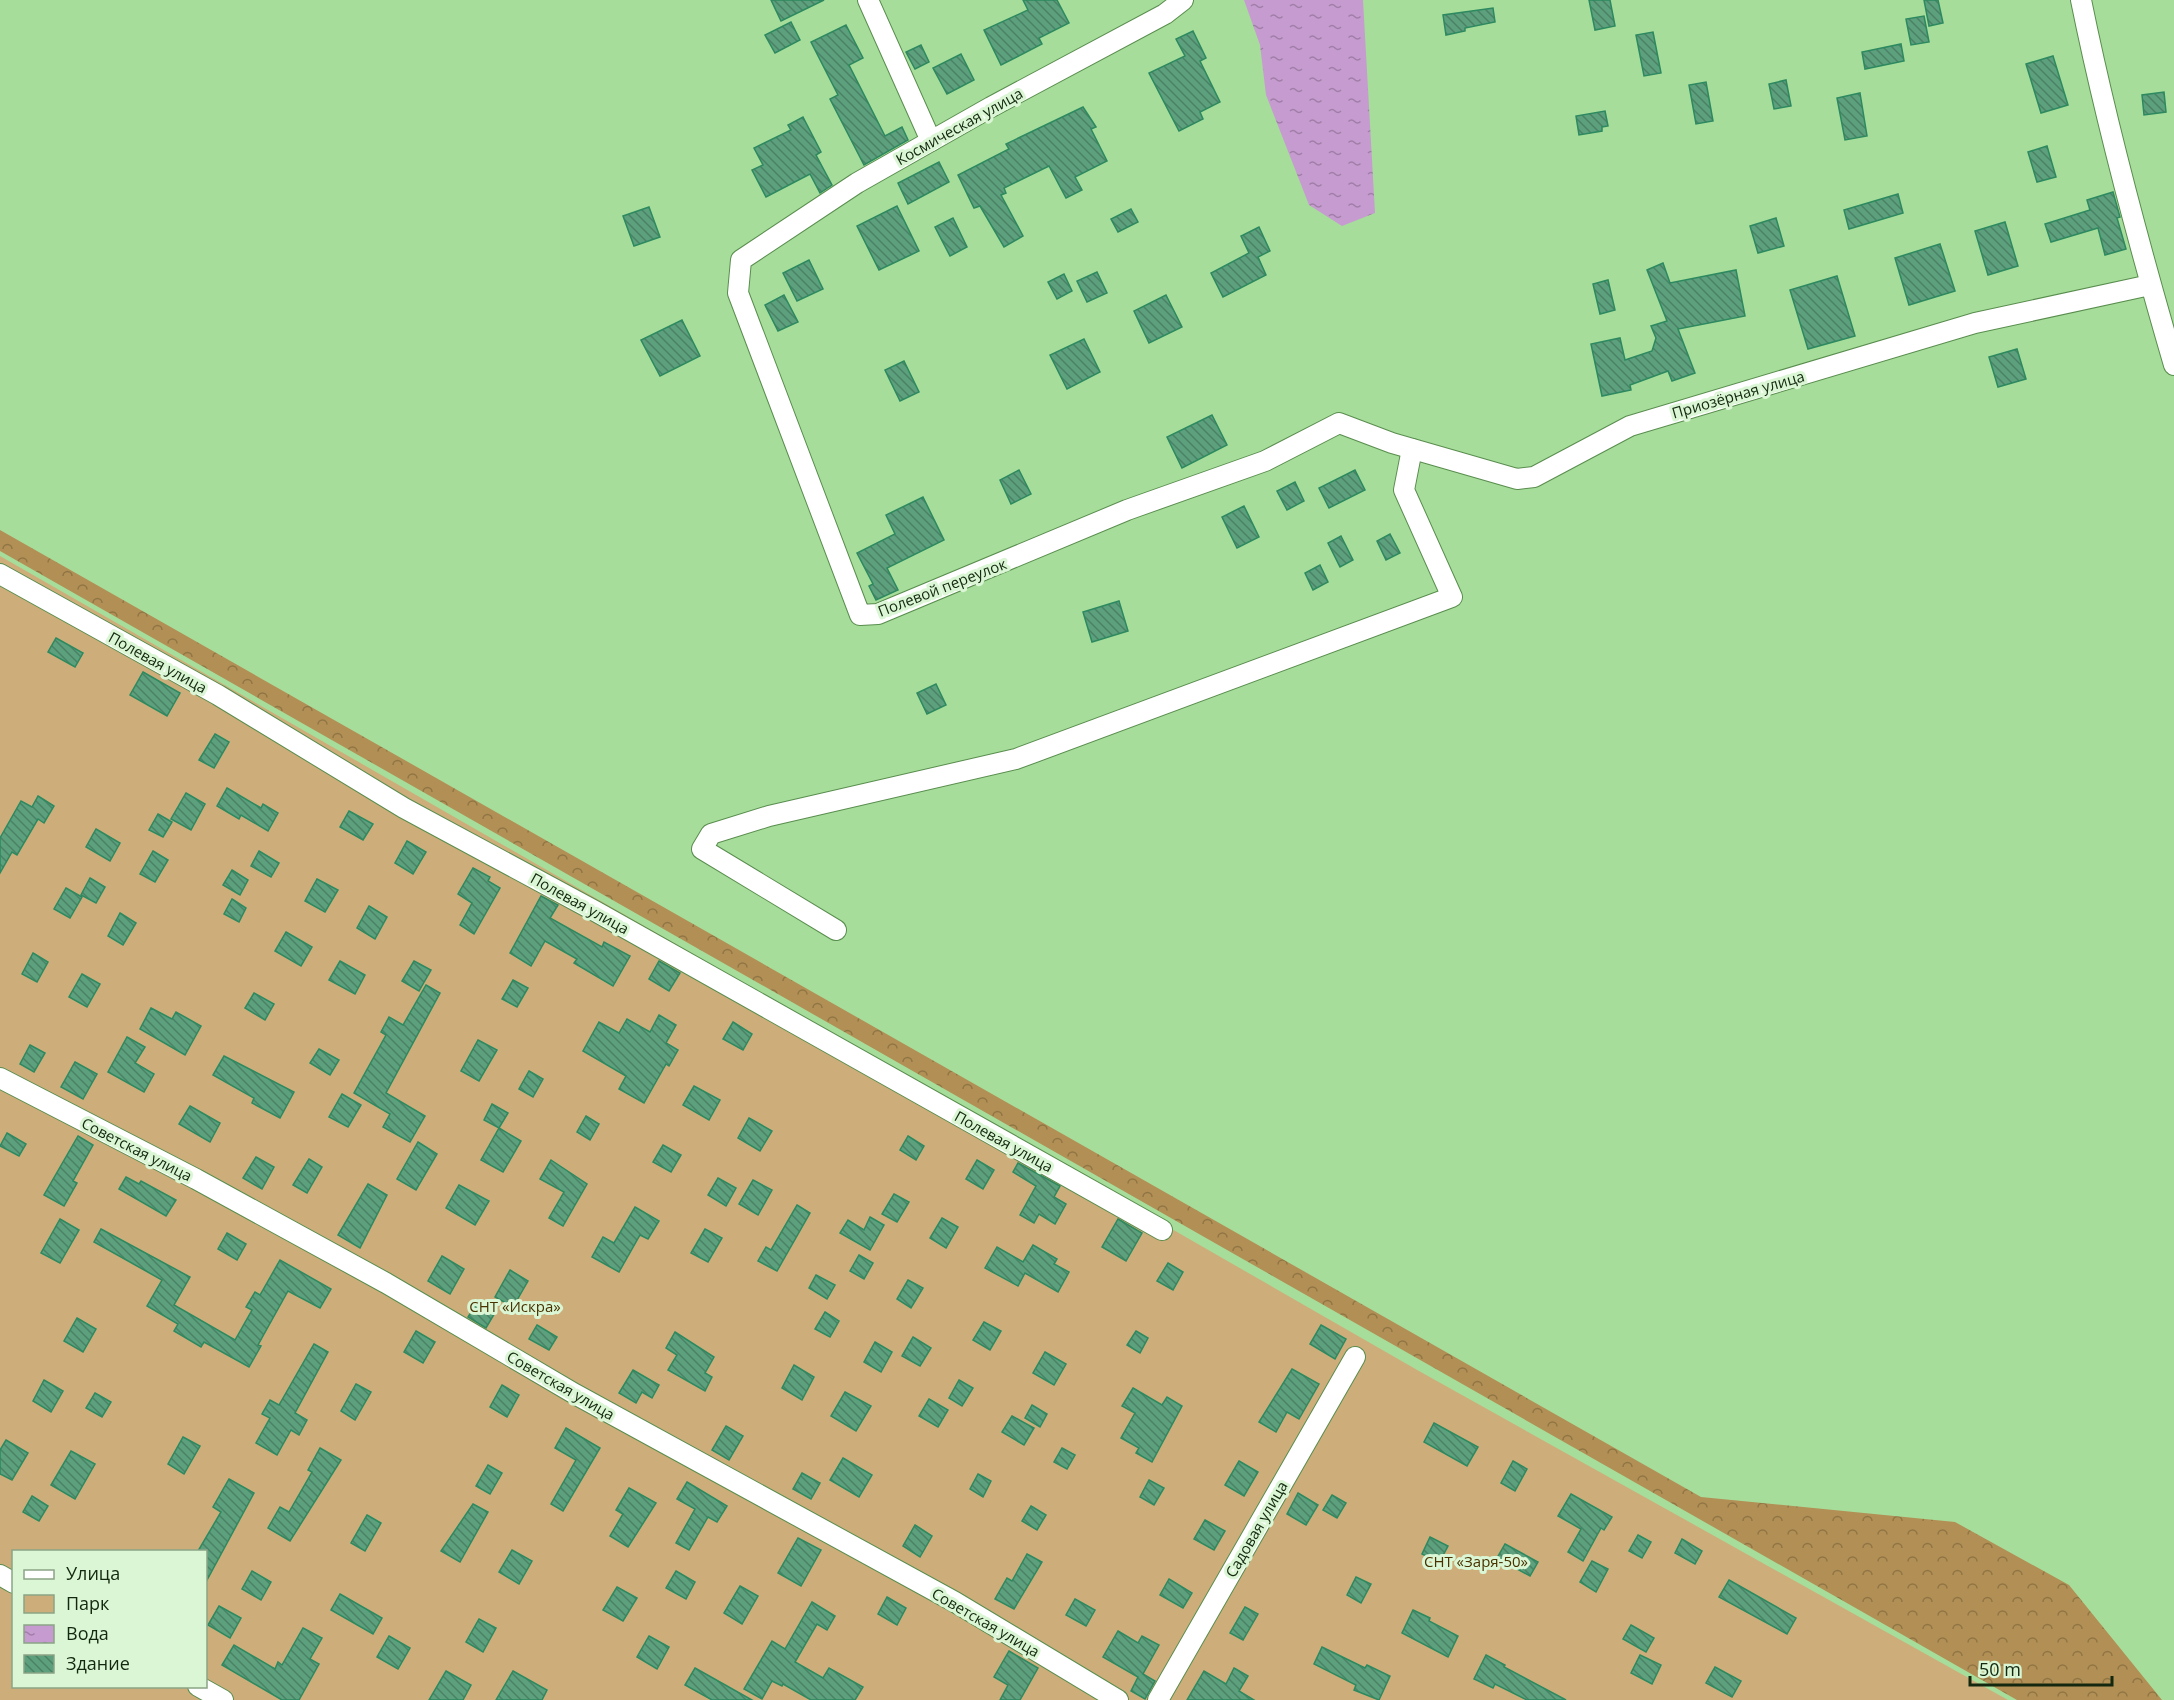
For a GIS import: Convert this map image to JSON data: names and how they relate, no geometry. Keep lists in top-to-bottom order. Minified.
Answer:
{"streets":{"street":["Космическая улица","Приозёрная улица","Полевой переулок","Полевая улица","Советская улица","Садовая улица"]},"crossings":[["Космическая улица","Полевой переулок"],["Приозёрная улица","Полевой переулок"]],"parks":["СНТ «Искра»","СНТ «Заря-50»"],"legend":["Улица","Парк","Вода","Здание"],"scale_bar":"50 m"}
